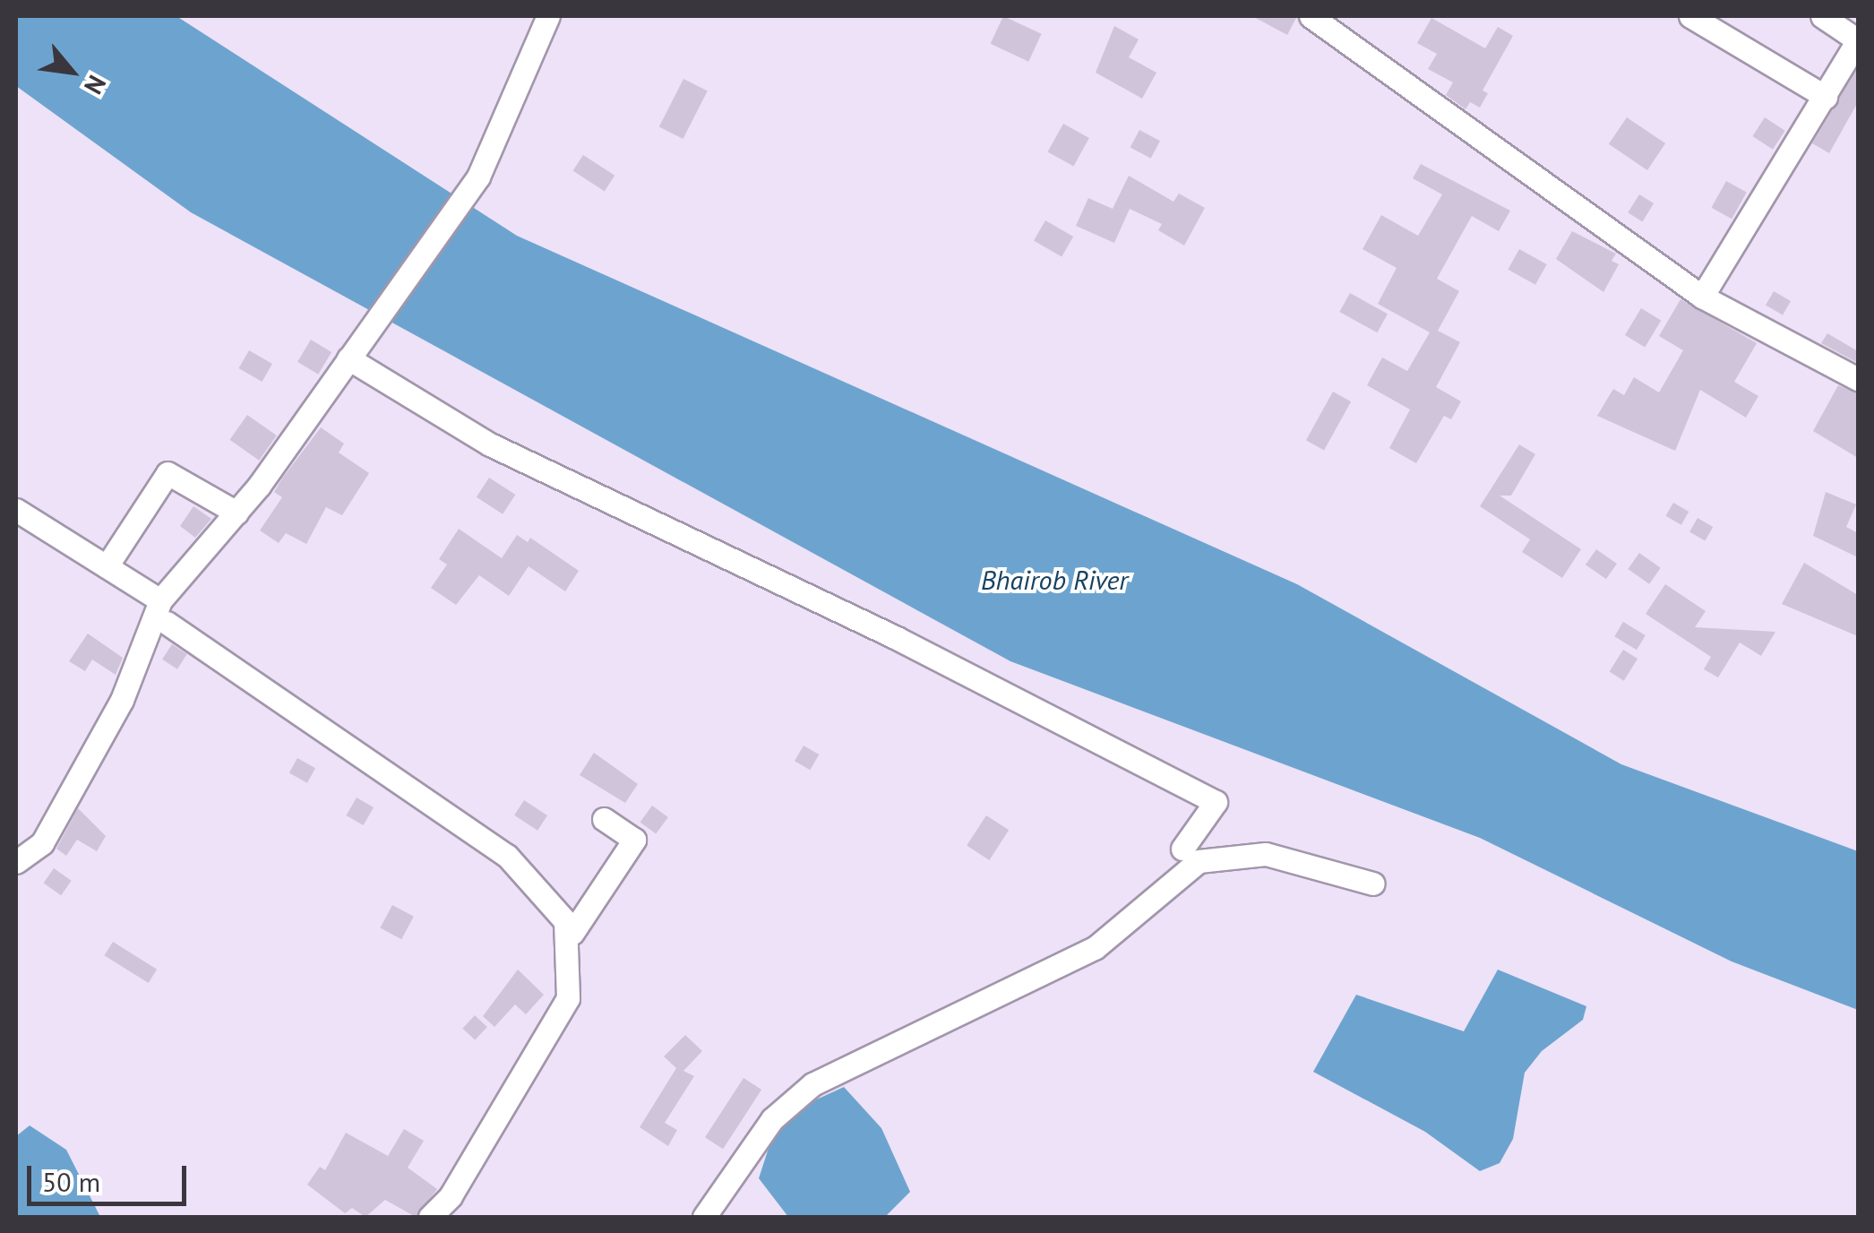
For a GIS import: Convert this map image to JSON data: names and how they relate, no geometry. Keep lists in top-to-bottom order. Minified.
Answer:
{"water":["Bhairob River"],"scale_bar":"50 m","north":"bottom right"}
